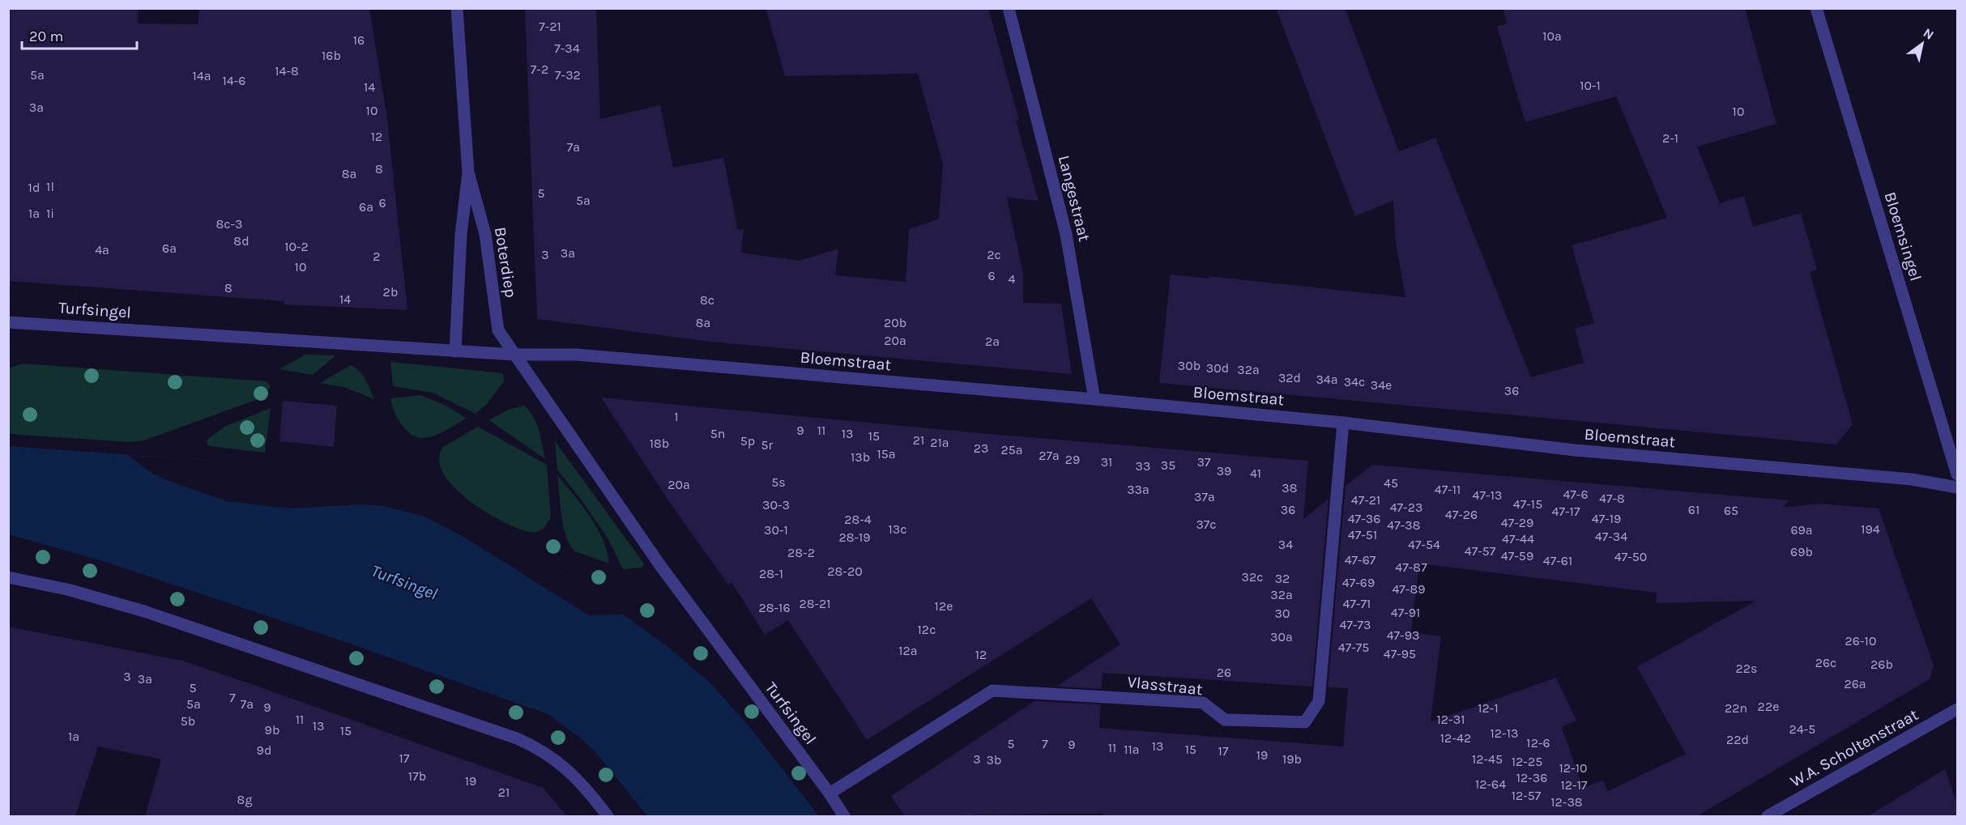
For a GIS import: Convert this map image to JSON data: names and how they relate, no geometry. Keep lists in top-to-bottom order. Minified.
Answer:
{"streets":{"street":["Langestraat","Bloemsingel","Boterdiep","Turfsingel","Bloemstraat","Vlasstraat","W.A. Scholtenstraat"]},"crossings":[["Langestraat","Bloemstraat"],["Boterdiep","Turfsingel"],["Boterdiep","Bloemstraat"],["Turfsingel","Bloemstraat"],["Turfsingel","Vlasstraat"],["Bloemstraat","Vlasstraat"]],"water":["Turfsingel"],"house_numbers":["7-21","10a","16","7-34","16b","7-2","14-8","5a","7-32","14a","14-6","10-1","14","3a","10","10","12","2-1","7a","8","8a","1l","1d","5","5a","6","6a","1a","1i","8c-3","8d","10-2","6a","4a","3a","3","2c","2","10","6","4","8","2b","14","8c","8a","20b","20a","2a","30b","30d","32a","32d","34a","34c","34e","36","1","9","11","5n","13","15","21","5p","21a","18b","5r","23","25a","15a","27a","13b","29","31","37","35","33","39","41","5s","45","20a","38","33a","47-11","47-6","47-13","37a","47-8","47-21","47-15","30-3","47-23","36","61","65","47-17","47-26","47-36","47-19","28-4","47-29","37c","47-38","13c","194","30-1","69a","47-51","47-34","28-19","47-44","34","47-54","47-57","69b","28-2","47-59","47-50","47-67","47-61","47-87","28-20","28-1","32c","32","47-69","47-89","32a","28-21","47-71","12e","28-16","47-91","30","47-73","12c","47-93","30a","26-10","47-75","12a","47-95","12","26c","26b","22s","26","3","3a","26a","5","7","5a","7a","22e","9","12-1","22n","11","12-31","5b","13","24-5","9b","15","12-13","1a","12-42","22d","12-6","5","7","9","13","11","11a","15","9d","17","19","17","3","19b","12-45","3b","12-25","12-10","17b","12-36","19","12-64","12-17","21","12-57","8g","12-38"],"scale_bar":"20 m","north":"top right"}
